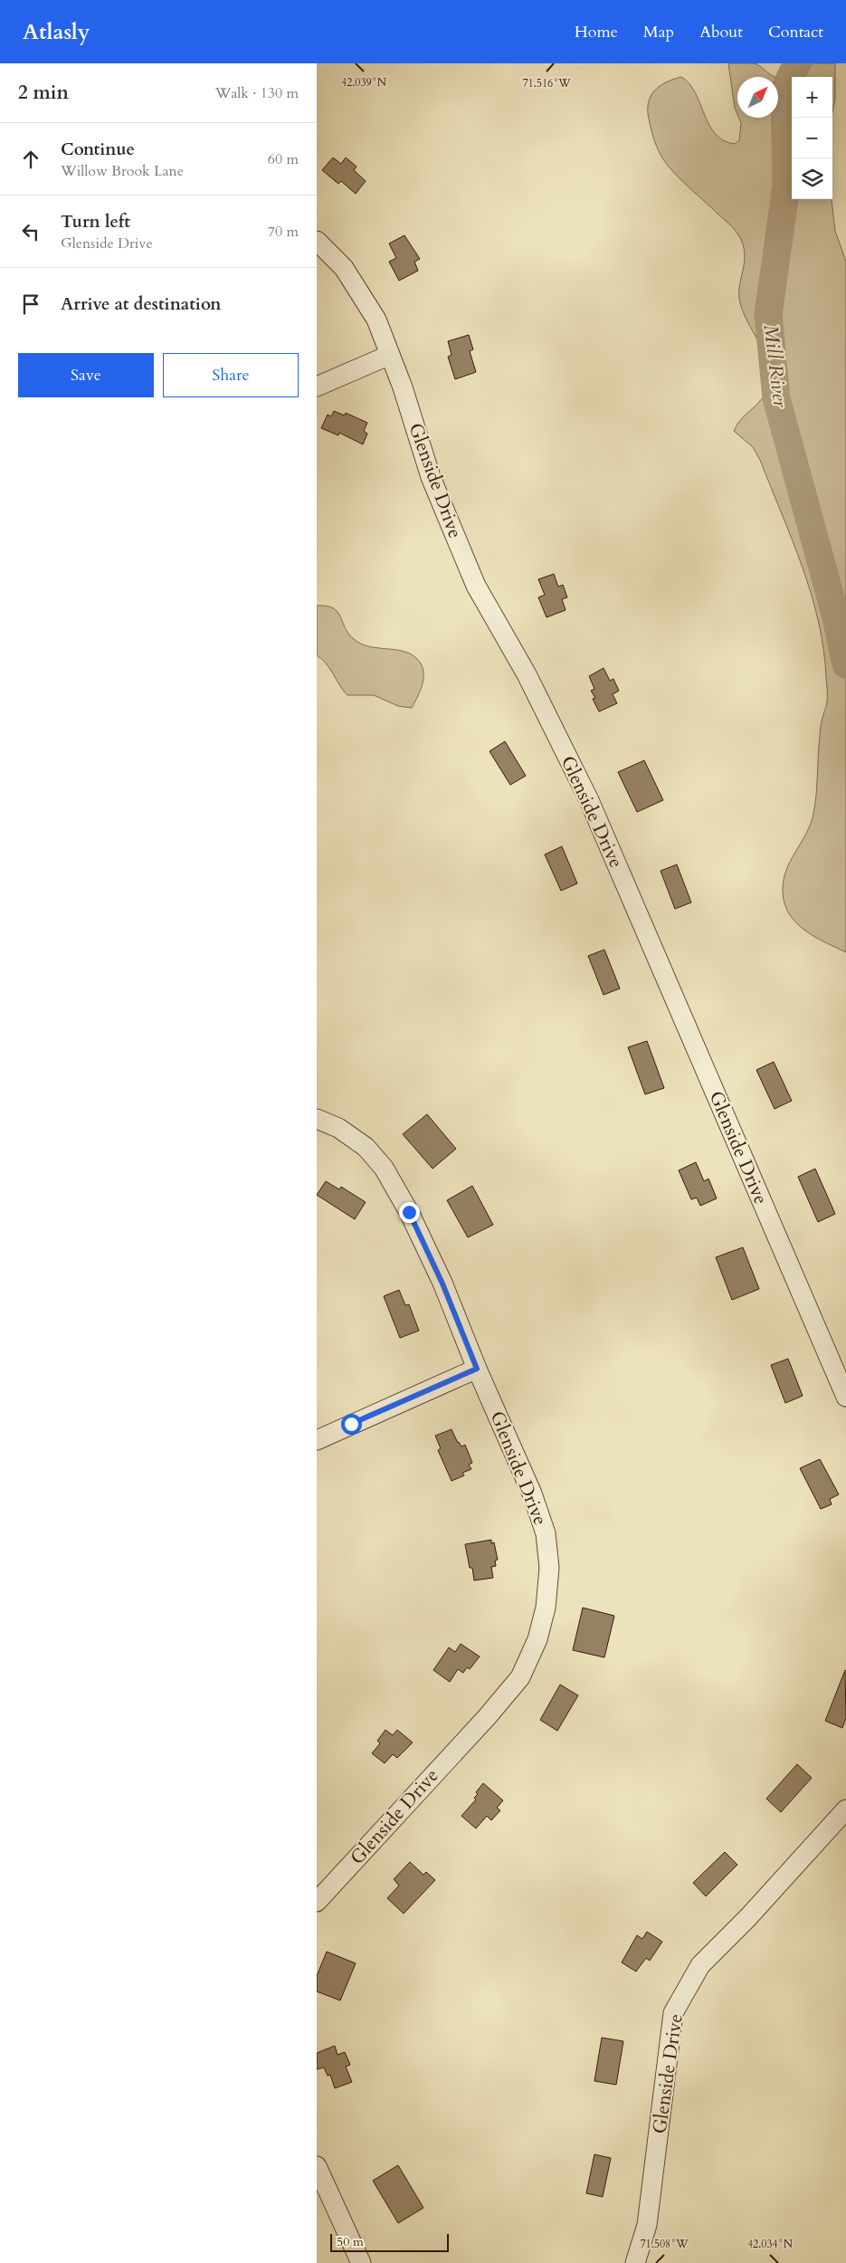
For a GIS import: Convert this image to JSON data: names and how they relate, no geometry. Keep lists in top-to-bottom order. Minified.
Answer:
{"streets":{"street":["Glenside Drive"]},"water":["Mill River"],"scale_bar":"50 m","north":"top right","page":{"header":"Atlasly","nav":["Home","Map","About","Contact"],"heading":["2 min","Walk · 130 m"],"map_buttons":["+","−"],"list":[["Continue","Willow Brook Lane","60 m"],["Turn left","Glenside Drive","70 m"],"Arrive at destination"],"buttons":["Save","Share"],"scale":"50 m"},"coordinates":["42.039°N","71.516°W","71.508°W","42.034°N"]}
